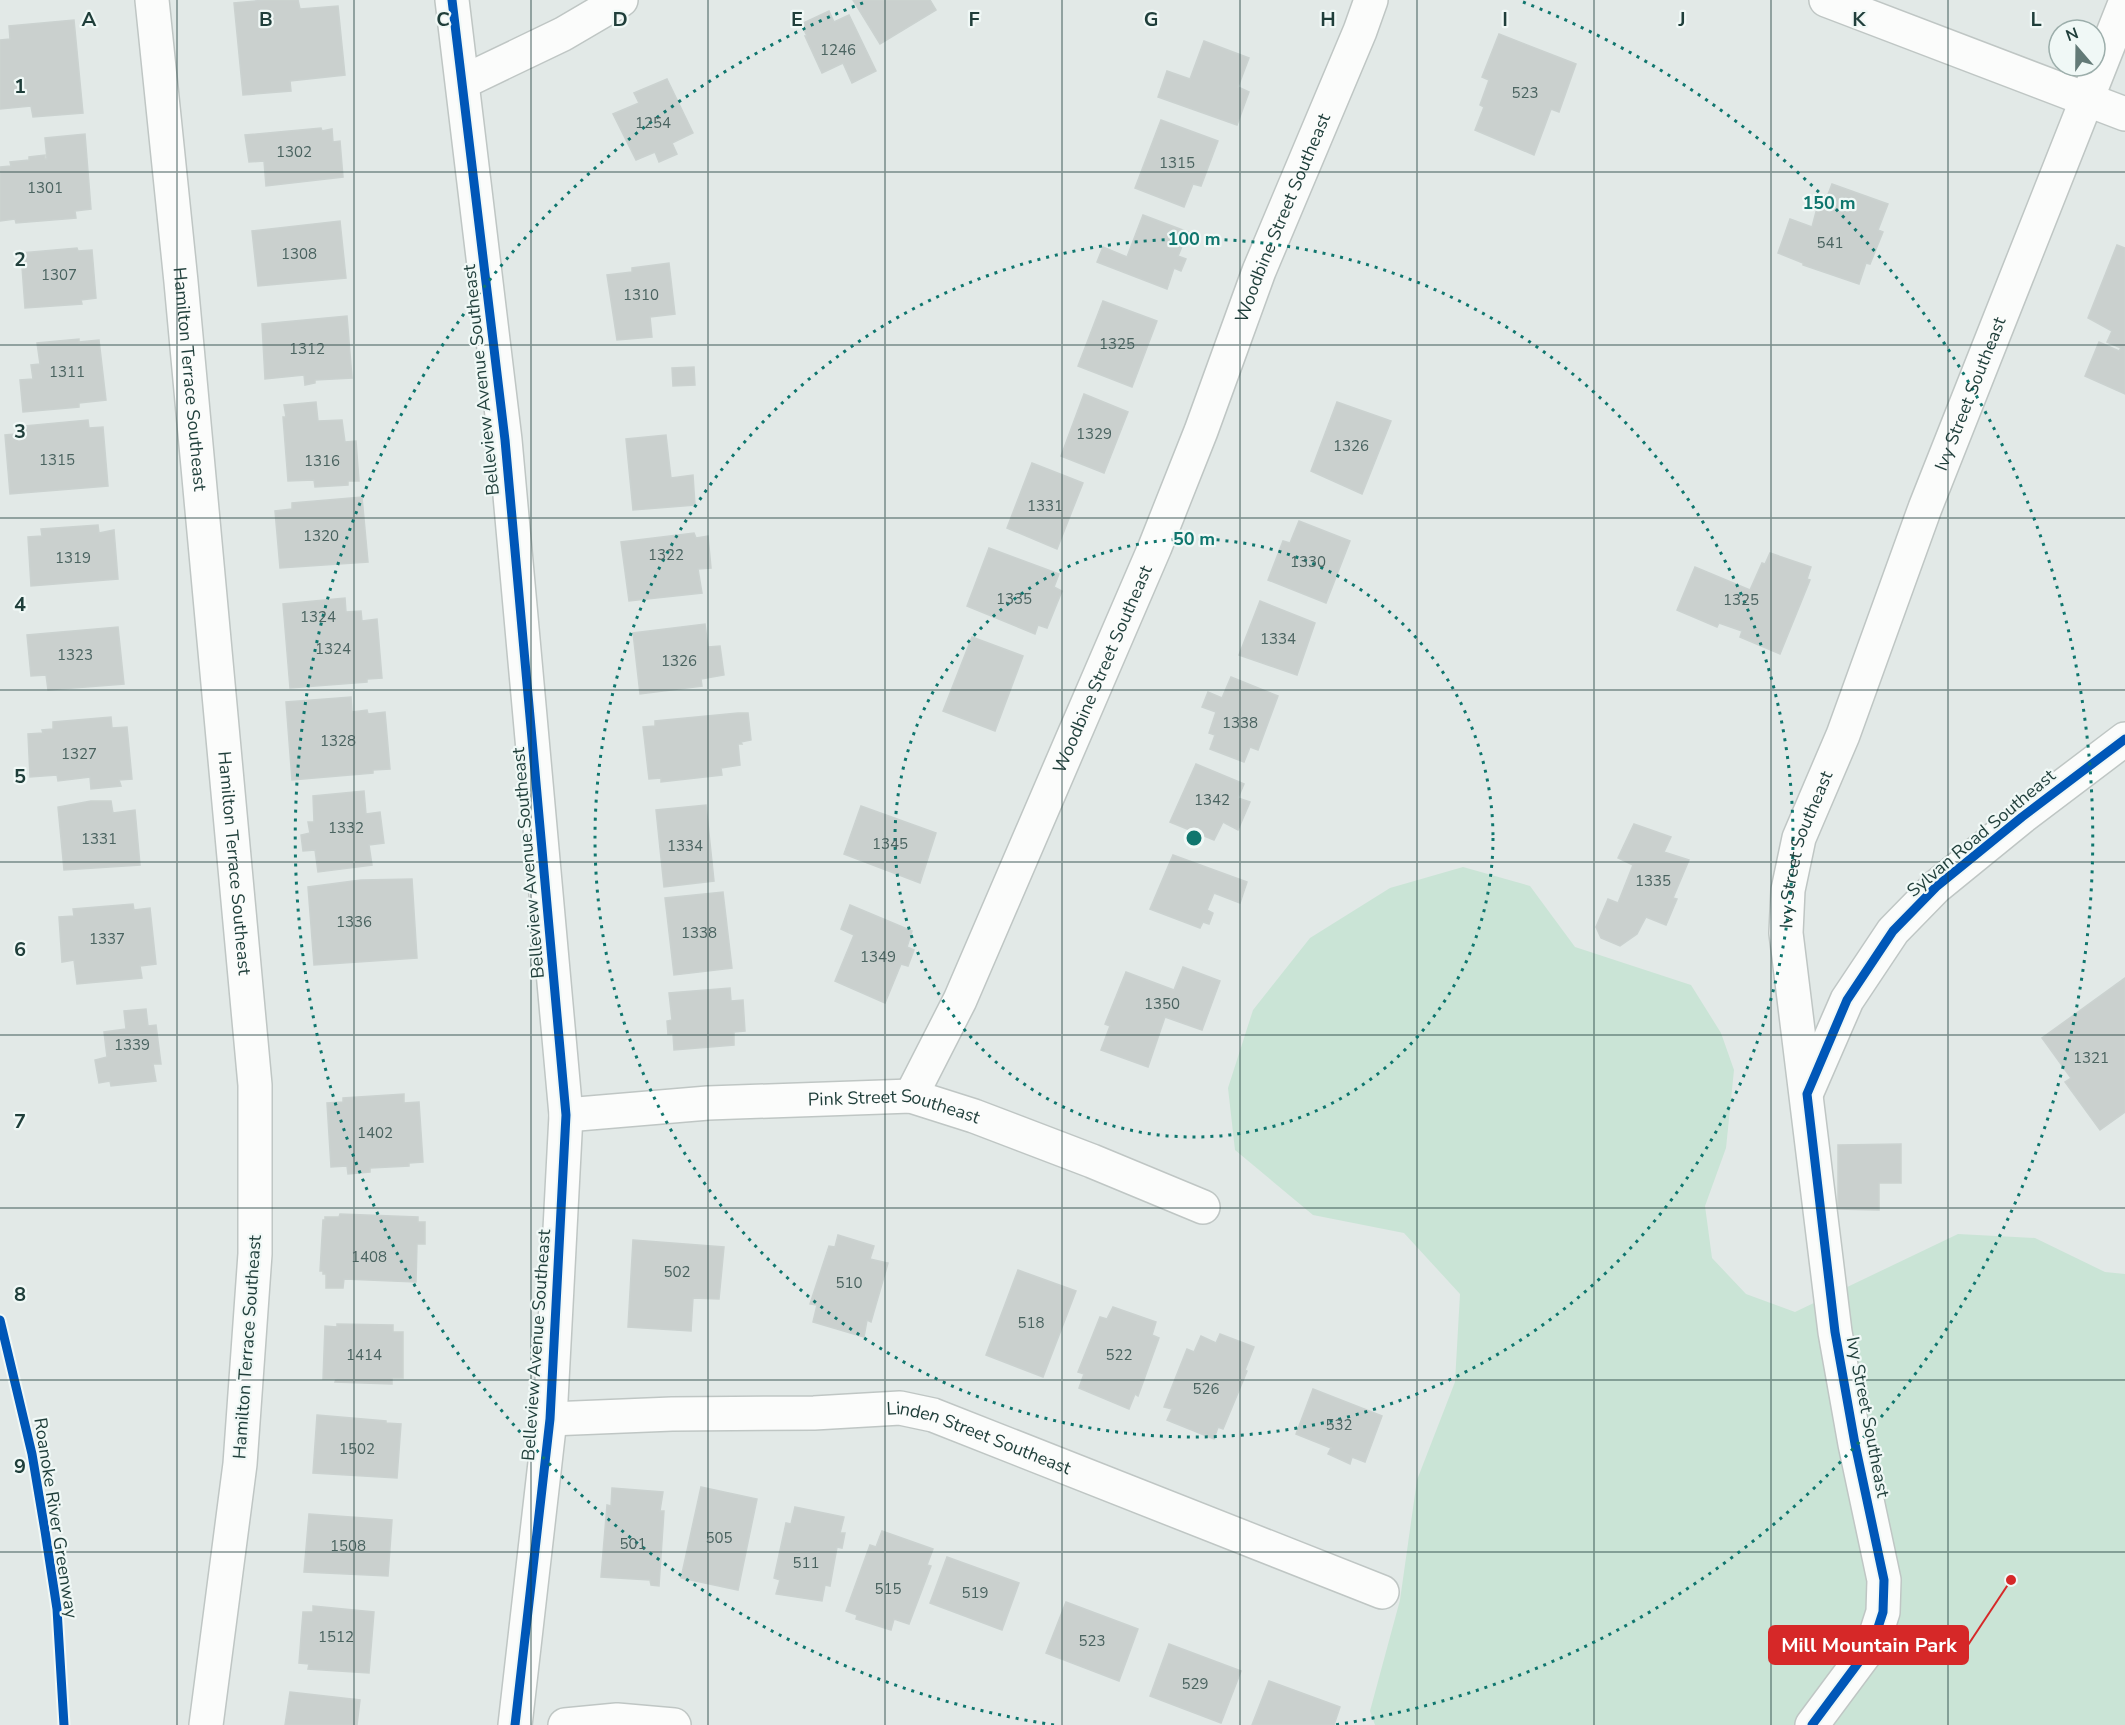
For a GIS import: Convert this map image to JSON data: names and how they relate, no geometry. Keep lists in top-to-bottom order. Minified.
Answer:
{"streets":{"street":["Woodbine Street Southeast","Hamilton Terrace Southeast","Belleview Avenue Southeast","Ivy Street Southeast","Sylvan Road Southeast","Pink Street Southeast","Linden Street Southeast"],"cycle path":["Roanoke River Greenway"]},"crossings":[["Woodbine Street Southeast","Pink Street Southeast"],["Belleview Avenue Southeast","Pink Street Southeast"],["Belleview Avenue Southeast","Linden Street Southeast"],["Ivy Street Southeast","Sylvan Road Southeast"]],"places":["Mill Mountain Park"],"house_numbers":["1246","523","1254","1302","1315","1301","541","1308","1307","1310","1325","1312","1311","1329","1326","1315","1316","1331","1320","1322","1319","1330","1335","1325","1324","1334","1324","1323","1326","1338","1328","1327","1342","1332","1331","1345","1334","1335","1336","1338","1337","1349","1350","1339","1321","1402","1408","502","510","518","1414","522","526","532","1502","505","501","1508","511","515","519","1512","523","529"],"north":"top","grid":{"columns":["A","B","C","D","E","F","G","H","I","J","K","L"],"rows":["1","2","3","4","5","6","7","8","9"]},"rings":["150 m","100 m","50 m"]}
